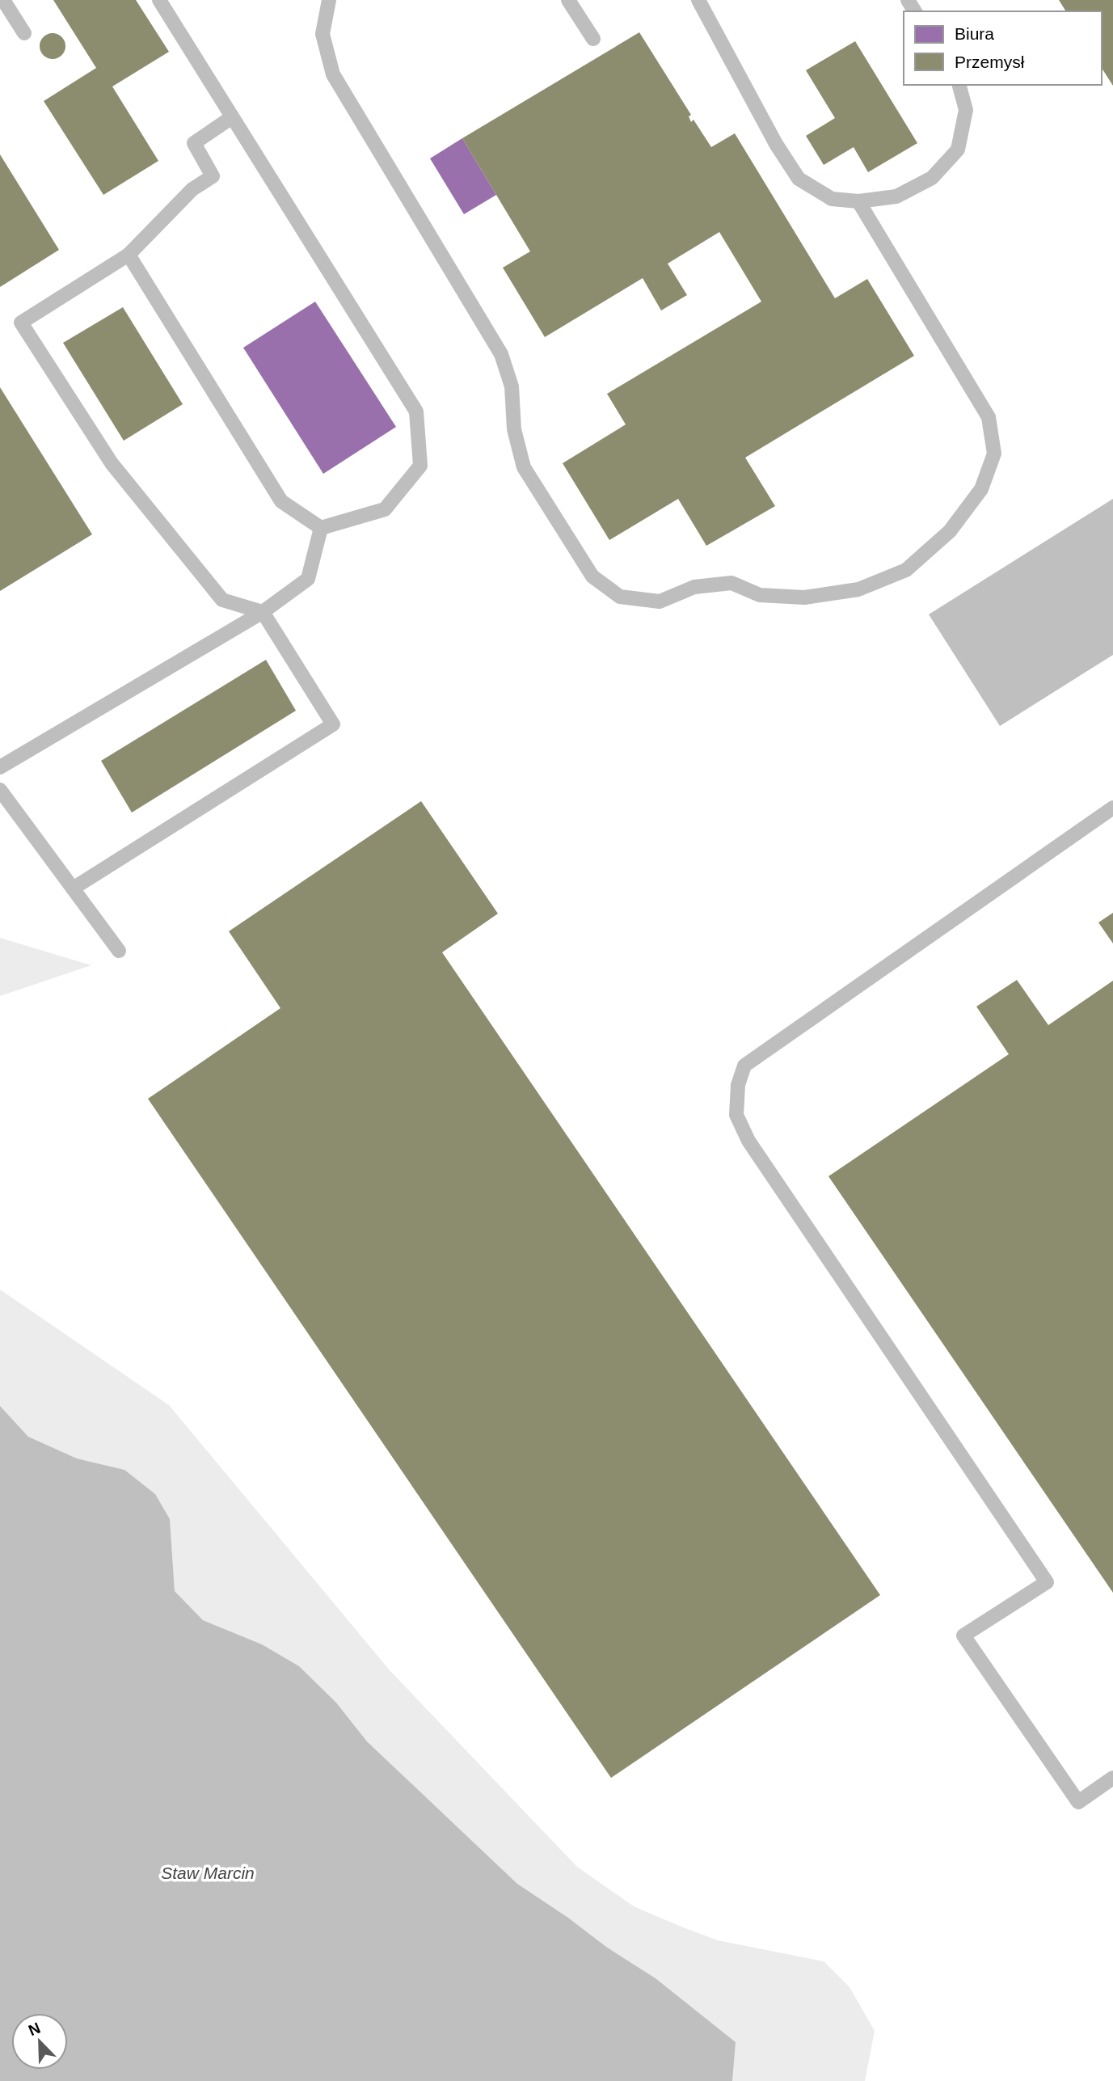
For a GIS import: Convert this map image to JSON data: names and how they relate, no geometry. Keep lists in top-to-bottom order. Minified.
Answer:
{"water":["Staw Marcin"],"legend":["Biura","Przemysł"],"north":"top left"}
